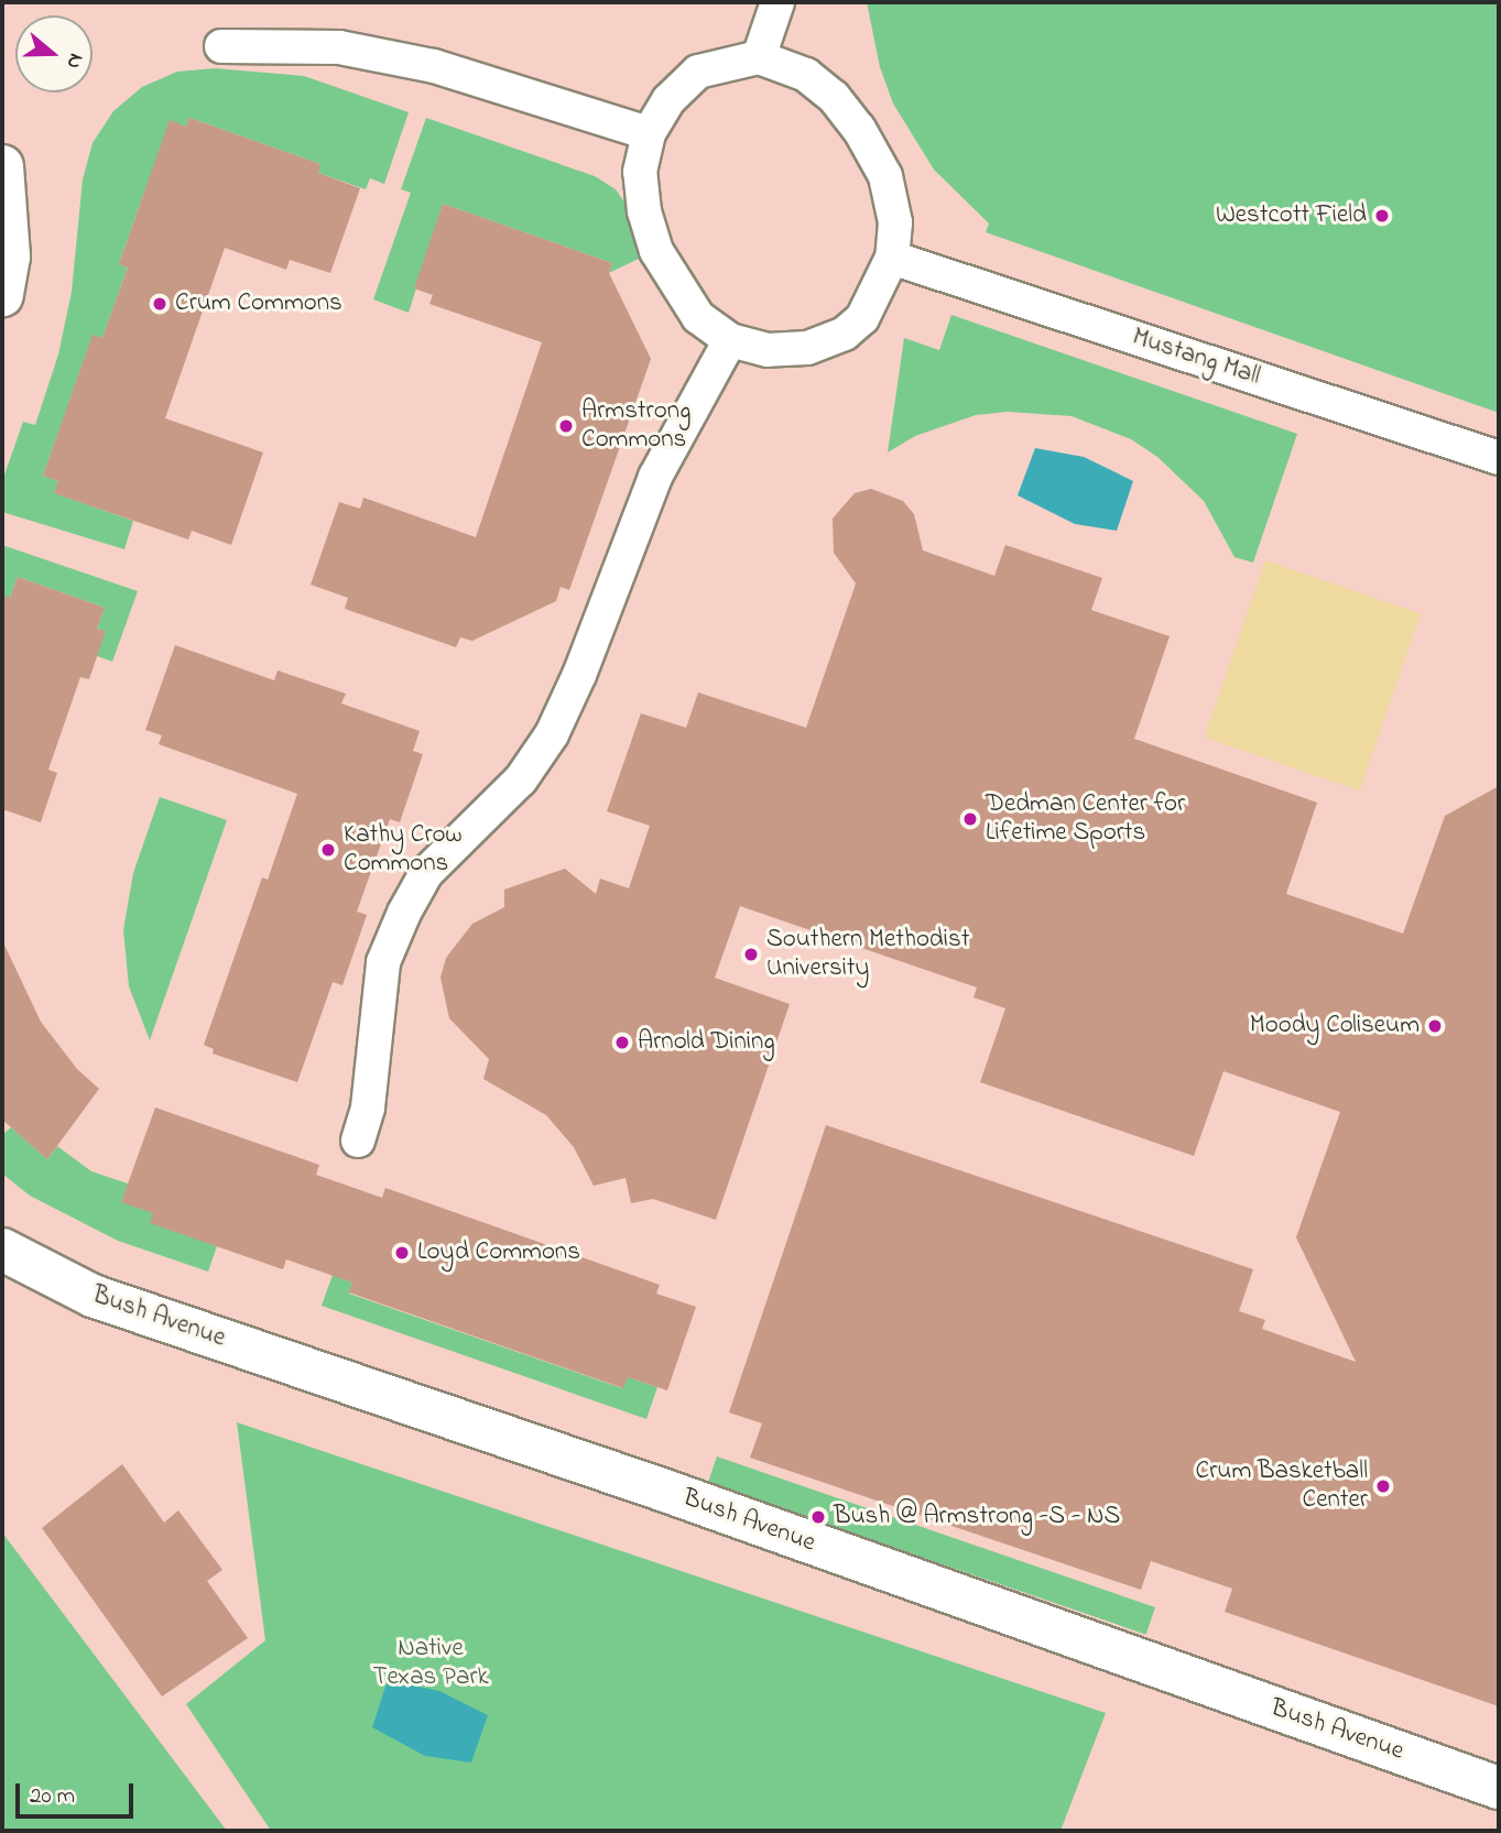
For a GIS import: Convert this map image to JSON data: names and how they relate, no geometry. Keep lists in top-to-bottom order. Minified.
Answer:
{"streets":{"street":["Mustang Mall","Bush Avenue"]},"parks":["Native Texas Park"],"places":["Westcott Field","Crum Commons","Armstrong Commons","Dedman Center for Lifetime Sports","Kathy Crow Commons","Southern Methodist University","Moody Coliseum","Arnold Dining","Loyd Commons","Crum Basketball Center","Bush @ Armstrong -S - NS"],"scale_bar":"20 m","north":"right"}
